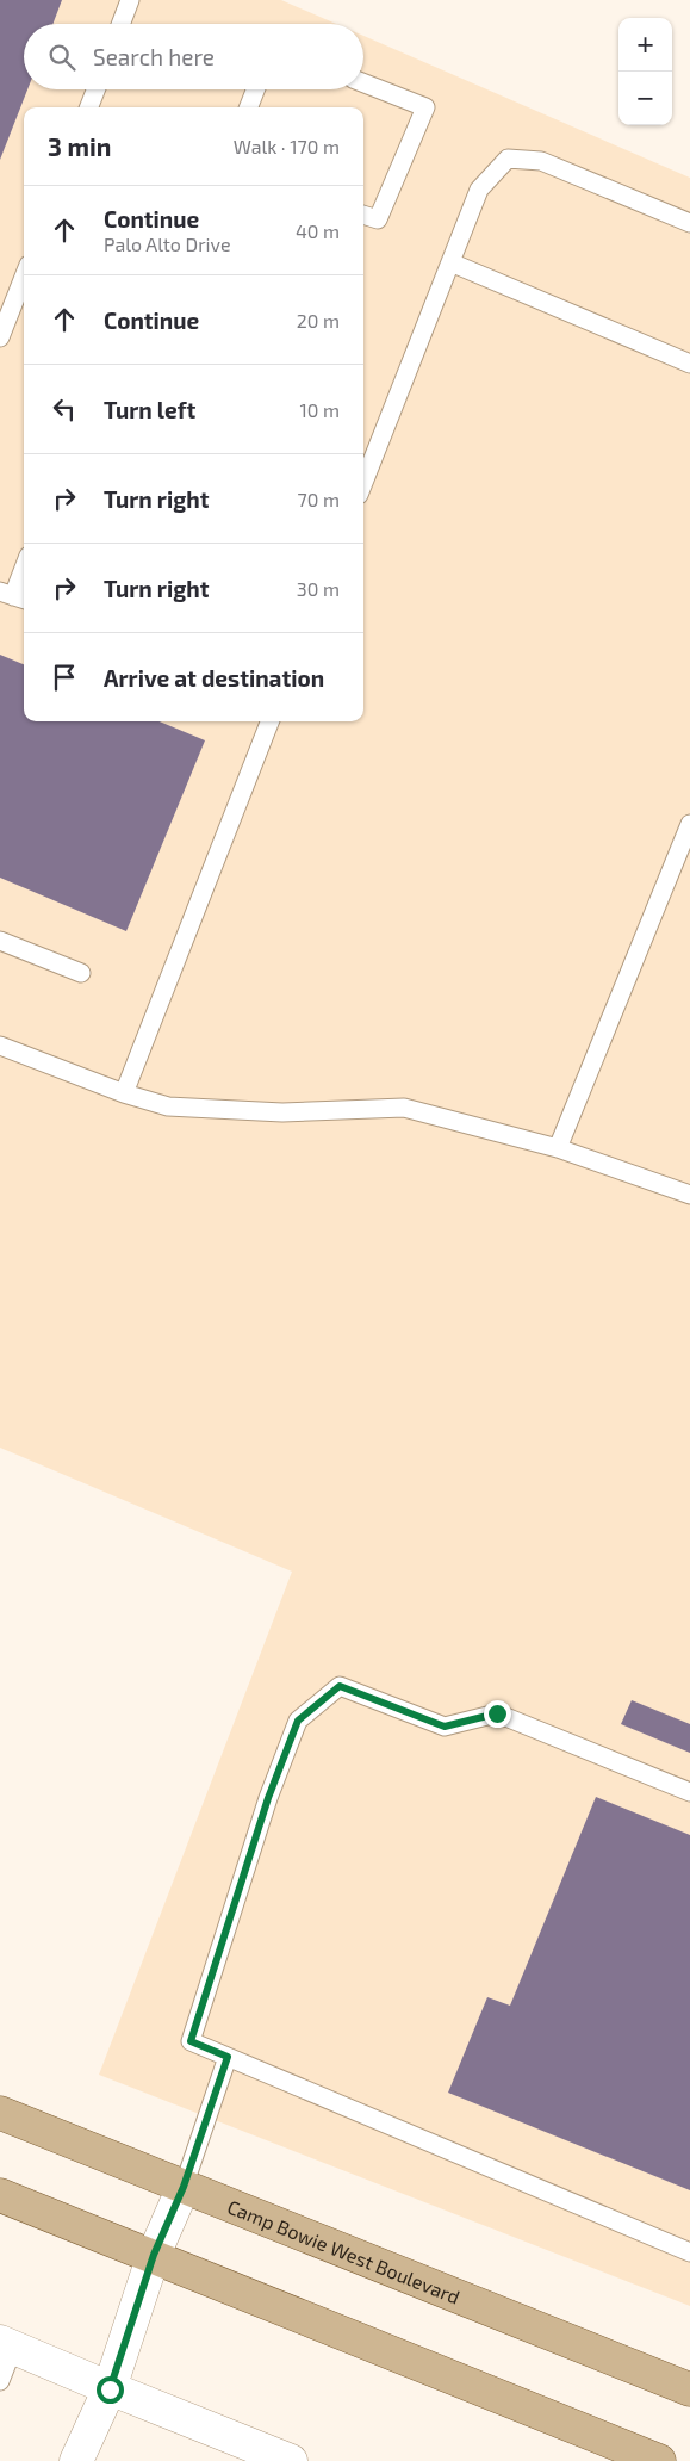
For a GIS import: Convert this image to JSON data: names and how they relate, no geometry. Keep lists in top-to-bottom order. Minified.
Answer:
{"streets":{"main road":["Camp Bowie West Boulevard"]},"page":{"map_buttons":["+","−"],"search":"Search here","heading":["3 min","Walk · 170 m"],"list":[["Continue","Palo Alto Drive","40 m"],["Continue","20 m"],["Turn left","10 m"],["Turn right","70 m"],["Turn right","30 m"],"Arrive at destination"]}}
